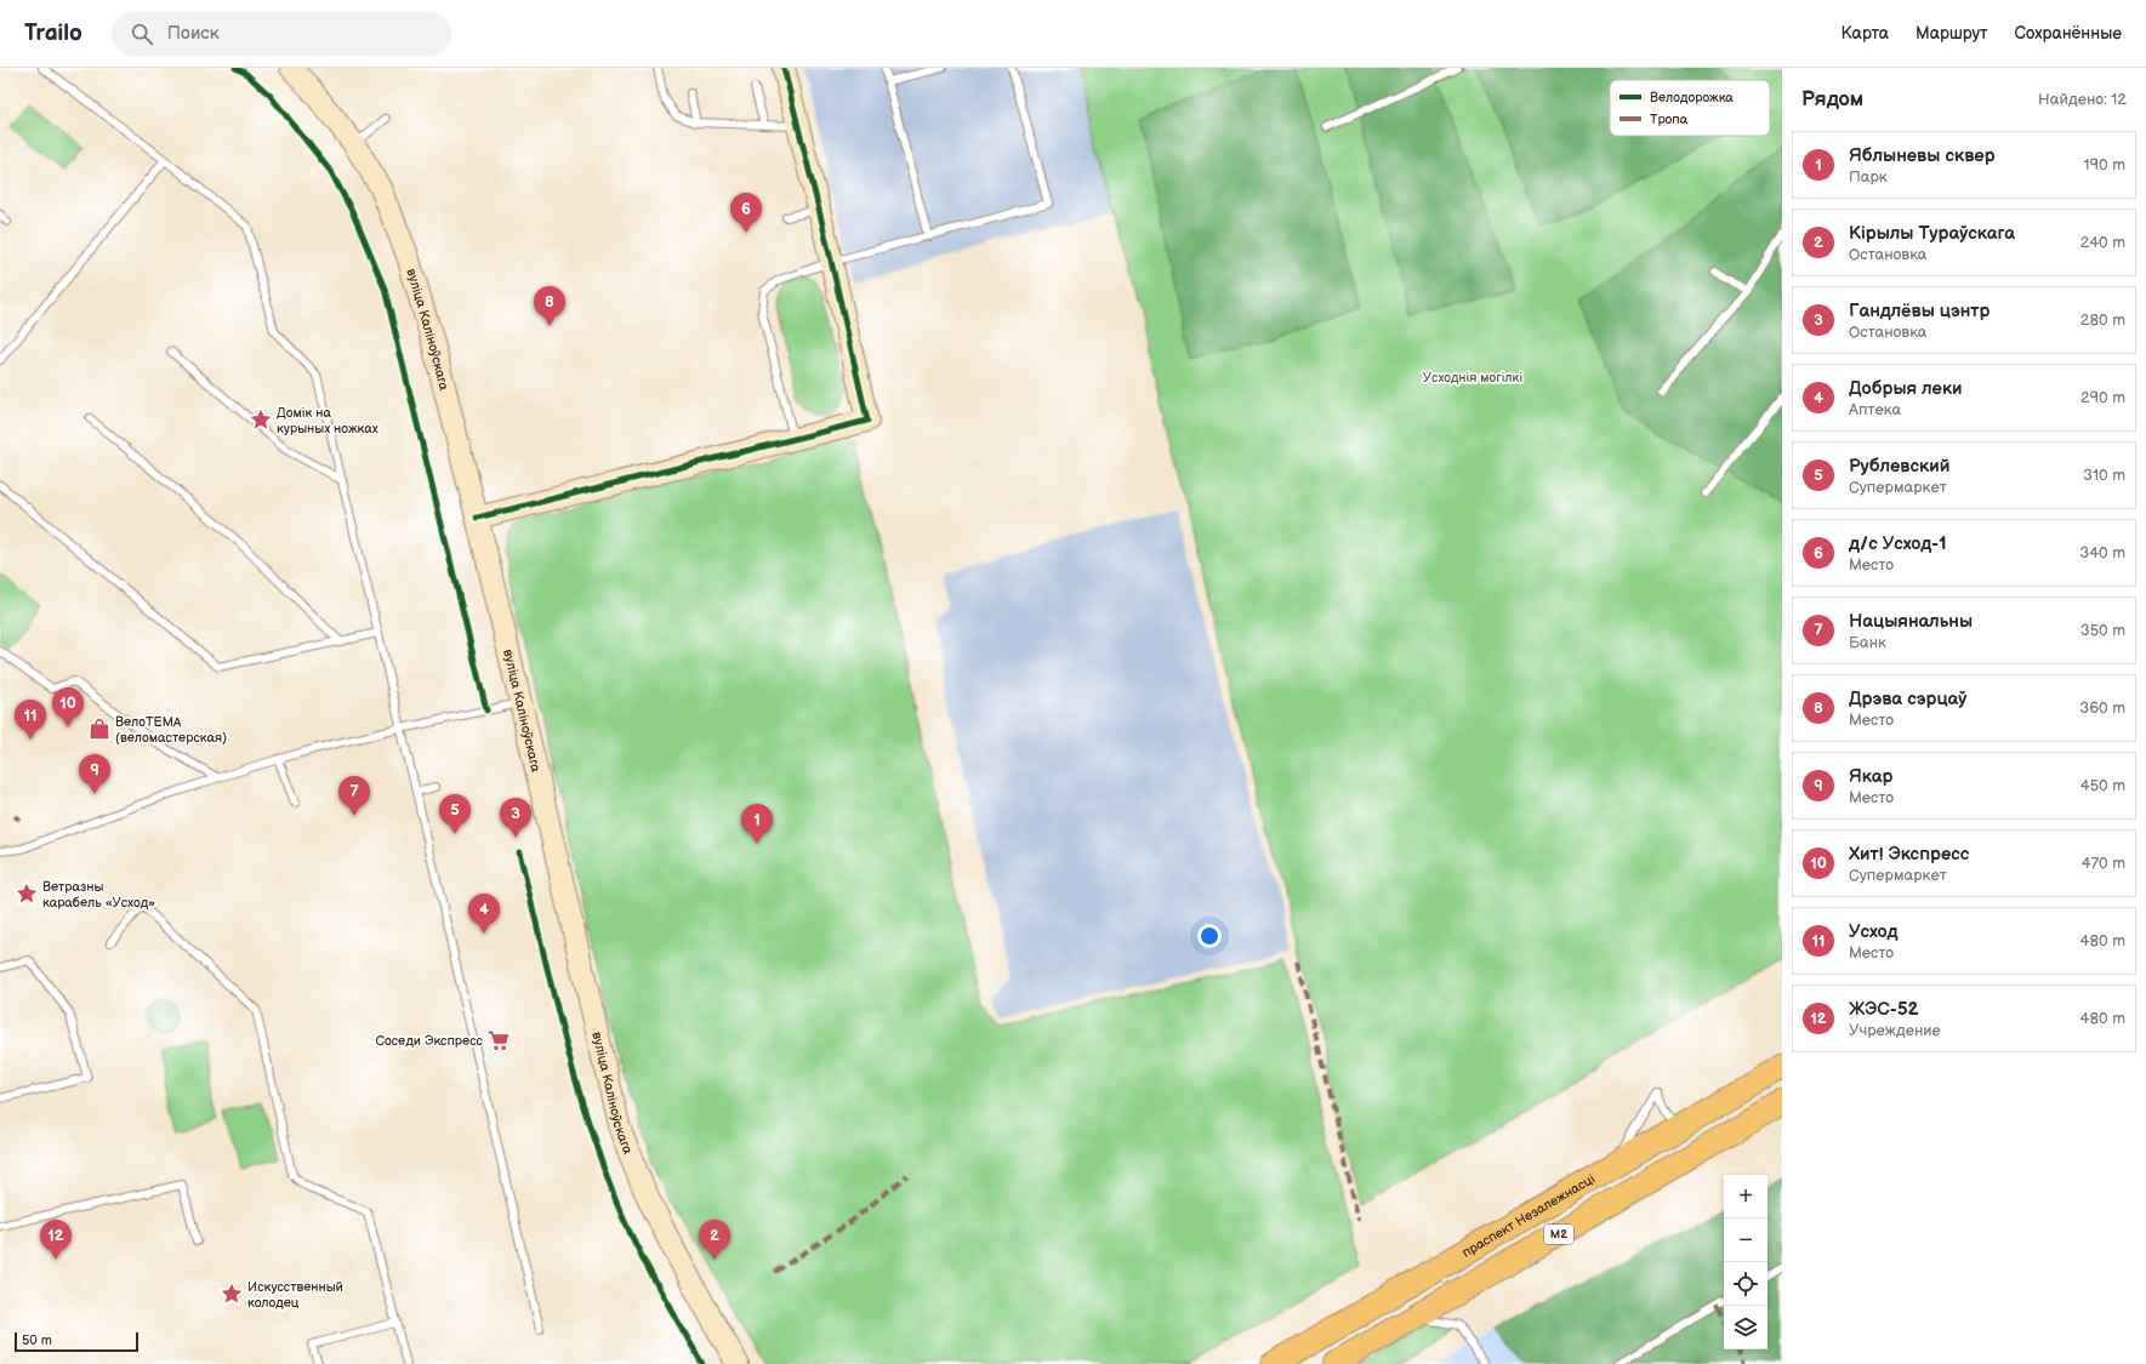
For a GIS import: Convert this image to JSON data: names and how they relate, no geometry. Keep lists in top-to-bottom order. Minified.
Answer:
{"streets":{"main road":["вуліца Каліноўскага","праспект Незалежнасці","М2"]},"parks":["Усходнія могілкі"],"places":{"place":["Домік на курыных ножках","Ветразны карабель «Усход»","Искусственный колодец"],"shop":["ВелоТЕМА (веломастерская)"],"supermarket":["Соседи Экспресс"]},"legend":["Велодорожка","Тропа"],"scale_bar":"50 m","page":{"header":"Trailo","search":"Поиск","nav":["Карта","Маршрут","Сохранённые"],"heading":["Рядом","Найдено: 12"],"list":[{"mark":"1","name":"Яблыневы сквер","note":"Парк","value":"190 m"},{"mark":"2","name":"Кірылы Тураўскага","note":"Остановка","value":"240 m"},{"mark":"3","name":"Гандлёвы цэнтр","note":"Остановка","value":"280 m"},{"mark":"4","name":"Добрыя леки","note":"Аптека","value":"290 m"},{"mark":"5","name":"Рублевский","note":"Супермаркет","value":"310 m"},{"mark":"6","name":"д/с Усход-1","note":"Место","value":"340 m"},{"mark":"7","name":"Нацыянальны","note":"Банк","value":"350 m"},{"mark":"8","name":"Дрэва сэрцаў","note":"Место","value":"360 m"},{"mark":"9","name":"Якар","note":"Место","value":"450 m"},{"mark":"10","name":"Хит! Экспресс","note":"Супермаркет","value":"470 m"},{"mark":"11","name":"Усход","note":"Место","value":"480 m"},{"mark":"12","name":"ЖЭС-52","note":"Учреждение","value":"480 m"}],"pins":["6","8","10","11","9","7","5","3","1","4","2","12"],"map_buttons":["+","−"],"scale":"50 m"}}
